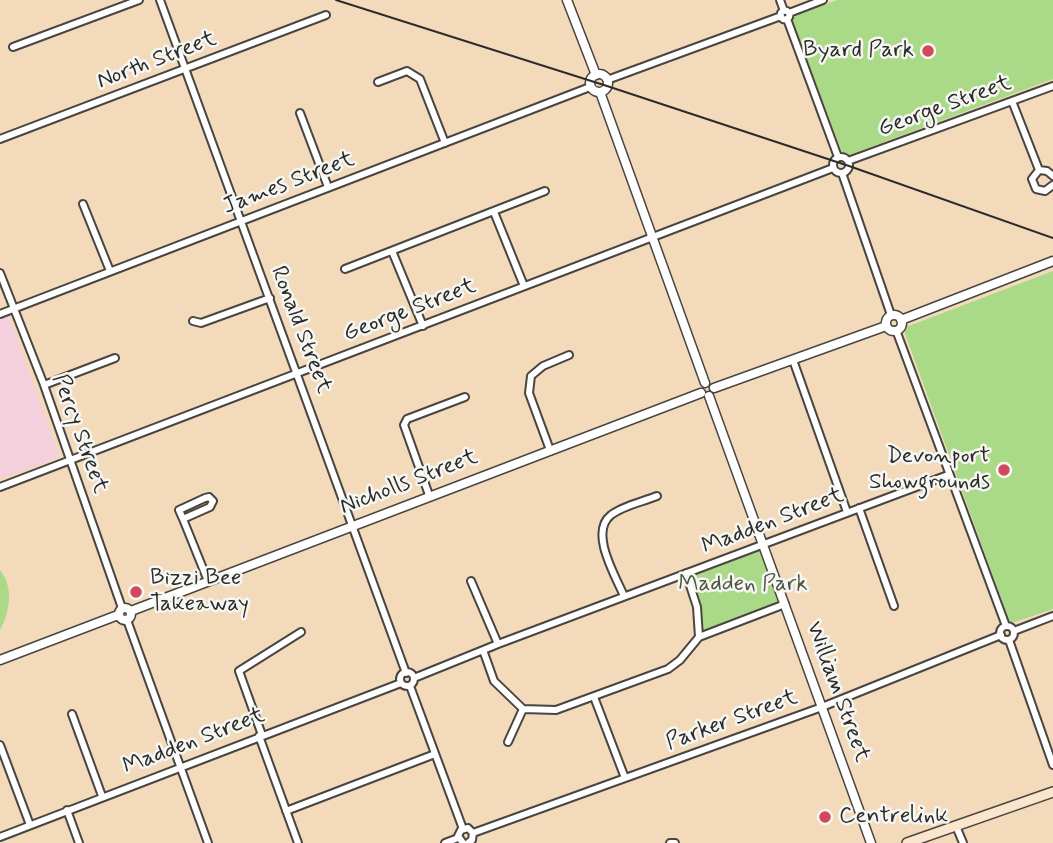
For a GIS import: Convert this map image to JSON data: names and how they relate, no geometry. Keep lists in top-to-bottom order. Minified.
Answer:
{"streets":{"street":["North Street","George Street","James Street","Ronald Street","Percy Street","Nicholls Street","Madden Street","William Street","Parker Street"]},"crossings":[["North Street","Ronald Street"],["George Street","Ronald Street"],["George Street","Percy Street"],["James Street","Ronald Street"],["James Street","Percy Street"],["Ronald Street","Nicholls Street"],["Ronald Street","Madden Street"],["Percy Street","Nicholls Street"],["Percy Street","Madden Street"],["Nicholls Street","William Street"],["Madden Street","William Street"],["William Street","Parker Street"]],"parks":["Madden Park"],"places":["Byard Park","Devonport Showgrounds","Bizzi Bee Takeaway","Centrelink"]}
